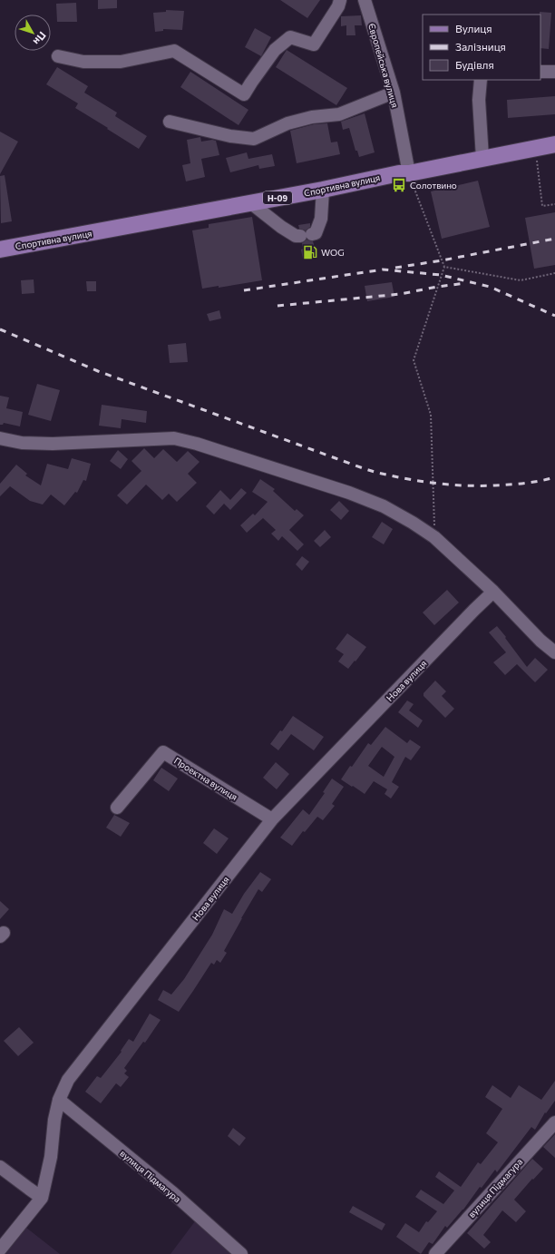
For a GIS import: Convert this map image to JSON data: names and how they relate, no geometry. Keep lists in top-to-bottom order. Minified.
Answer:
{"streets":{"main road":["Спортивна вулиця","Н-09"],"street":["Європейська вулиця","Нова вулиця","Проектна вулиця","вулиця Підмагура"]},"crossings":[["Європейська вулиця","Спортивна вулиця"],["Нова вулиця","Проектна вулиця"],["Нова вулиця","вулиця Підмагура"]],"places":{"bus stop":["Солотвино"],"fuel station":["WOG"]},"legend":["Вулиця","Залізниця","Будівля"],"north":"bottom right"}
